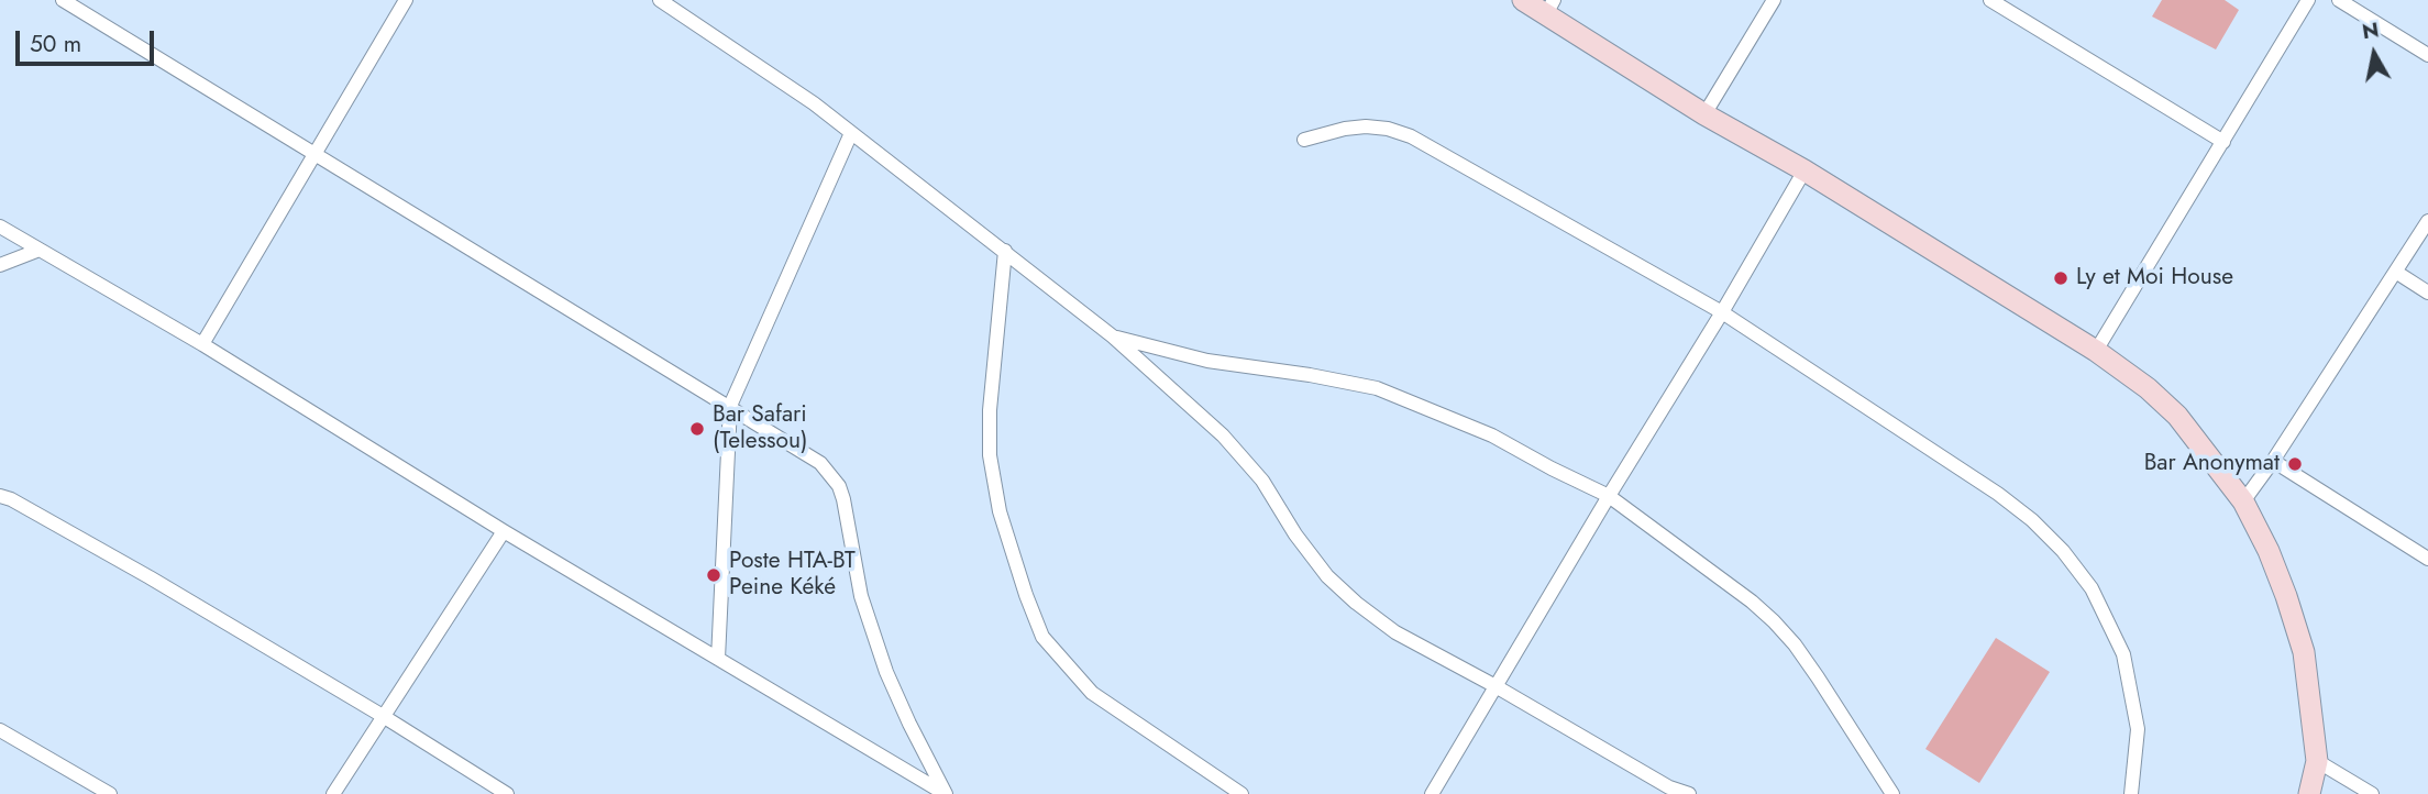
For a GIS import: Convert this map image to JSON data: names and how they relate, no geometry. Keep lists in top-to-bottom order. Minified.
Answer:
{"places":["Ly et Moi House","Bar Safari (Telessou)","Bar Anonymat","Poste HTA-BT Peine Kéké"],"scale_bar":"50 m","north":"top"}
